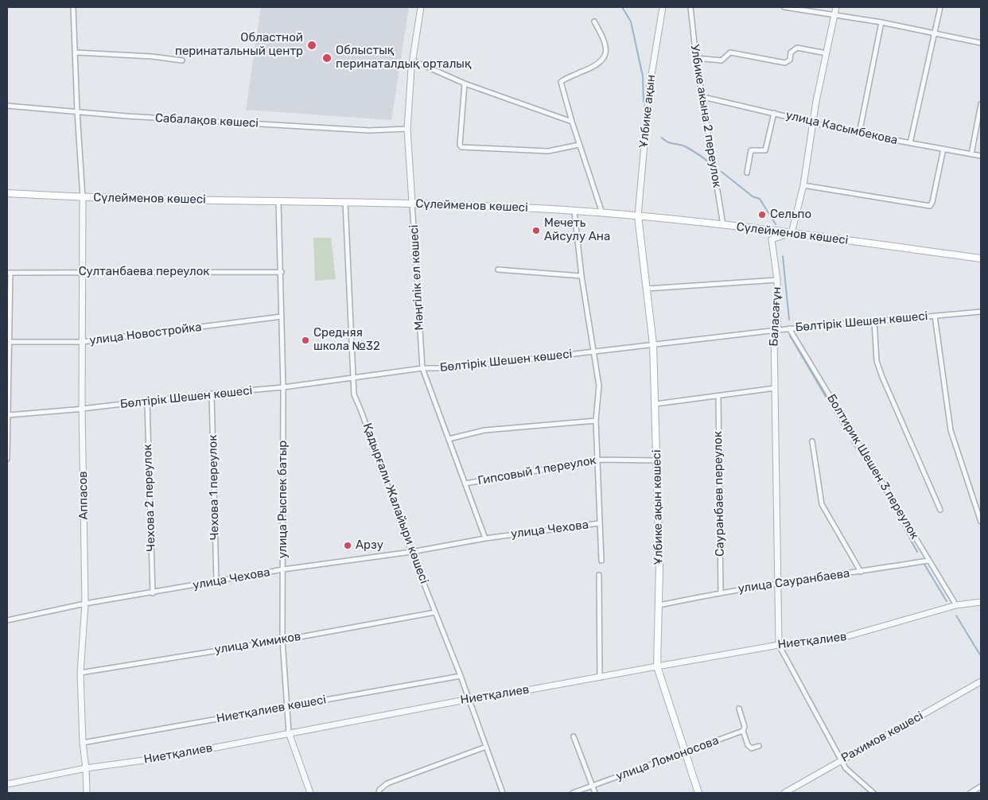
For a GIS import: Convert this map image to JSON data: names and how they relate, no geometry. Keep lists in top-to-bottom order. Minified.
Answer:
{"streets":{"main road":["Сүлейменов көшесі","Ұлбике ақын көшесі"],"street":["Ұлбике ақын","Улбике акына 2 переулок","Сабалақов көшесі","улица Касымбекова","Султанбаева переулок","Мәңгілік ел көшесі","Баласағұн","Бөлтірік Шешен көшесі","улица Новостройка","Болтирик Шешен 3 переулок","Гипсовый 1 переулок","Чехова 1 переулок","Сауранбаев переулок","Аппасов","Чехова 2 переулок","улица Рыспек батыр","Қадырғали Жалайыри көшесі","улица Чехова","улица Сауранбаева","Ниетқалиев","улица Химиков","Ниетқалиев көшесі","Рахимов көшесі","улица Ломоносова"]},"crossings":[["Ұлбике ақын","Сүлейменов көшесі"],["Ұлбике ақын","Ұлбике ақын көшесі"],["Улбике акына 2 переулок","улица Касымбекова"],["Улбике акына 2 переулок","Сүлейменов көшесі"],["Сабалақов көшесі","Мәңгілік ел көшесі"],["Сүлейменов көшесі","Мәңгілік ел көшесі"],["Сүлейменов көшесі","Баласағұн"],["Сүлейменов көшесі","Аппасов"],["Сүлейменов көшесі","улица Рыспек батыр"],["Сүлейменов көшесі","Қадырғали Жалайыри көшесі"],["Сүлейменов көшесі","Ұлбике ақын көшесі"],["Султанбаева переулок","Аппасов"],["Султанбаева переулок","улица Рыспек батыр"],["Мәңгілік ел көшесі","Бөлтірік Шешен көшесі"],["Мәңгілік ел көшесі","Гипсовый 1 переулок"],["Мәңгілік ел көшесі","улица Чехова"],["Баласағұн","Бөлтірік Шешен көшесі"],["Баласағұн","улица Сауранбаева"],["Баласағұн","Ниетқалиев"],["Бөлтірік Шешен көшесі","Болтирик Шешен 3 переулок"],["Бөлтірік Шешен көшесі","Чехова 1 переулок"],["Бөлтірік Шешен көшесі","Аппасов"],["Бөлтірік Шешен көшесі","Чехова 2 переулок"],["Бөлтірік Шешен көшесі","улица Рыспек батыр"],["Бөлтірік Шешен көшесі","Қадырғали Жалайыри көшесі"],["Бөлтірік Шешен көшесі","Ұлбике ақын көшесі"],["улица Новостройка","Аппасов"],["улица Новостройка","улица Рыспек батыр"],["Болтирик Шешен 3 переулок","улица Сауранбаева"],["Болтирик Шешен 3 переулок","Ниетқалиев"],["Гипсовый 1 переулок","Ұлбике ақын көшесі"],["Чехова 1 переулок","улица Чехова"],["Сауранбаев переулок","улица Сауранбаева"],["Аппасов","улица Чехова"],["Аппасов","Ниетқалиев"],["Аппасов","улица Химиков"],["Аппасов","Ниетқалиев көшесі"],["Чехова 2 переулок","улица Чехова"],["улица Рыспек батыр","улица Чехова"],["улица Рыспек батыр","Ниетқалиев"],["улица Рыспек батыр","улица Химиков"],["улица Рыспек батыр","Ниетқалиев көшесі"],["Қадырғали Жалайыри көшесі","улица Чехова"],["Қадырғали Жалайыри көшесі","Ниетқалиев"],["Қадырғали Жалайыри көшесі","улица Химиков"],["Қадырғали Жалайыри көшесі","Ниетқалиев көшесі"],["Ұлбике ақын көшесі","улица Сауранбаева"],["Ұлбике ақын көшесі","Ниетқалиев"],["Ұлбике ақын көшесі","улица Ломоносова"]],"places":["Областной перинатальный центр","Облыстық перинаталдық орталық","Сельпо","Мечеть Айсулу Ана","Средняя школа №32","Арзу"]}
